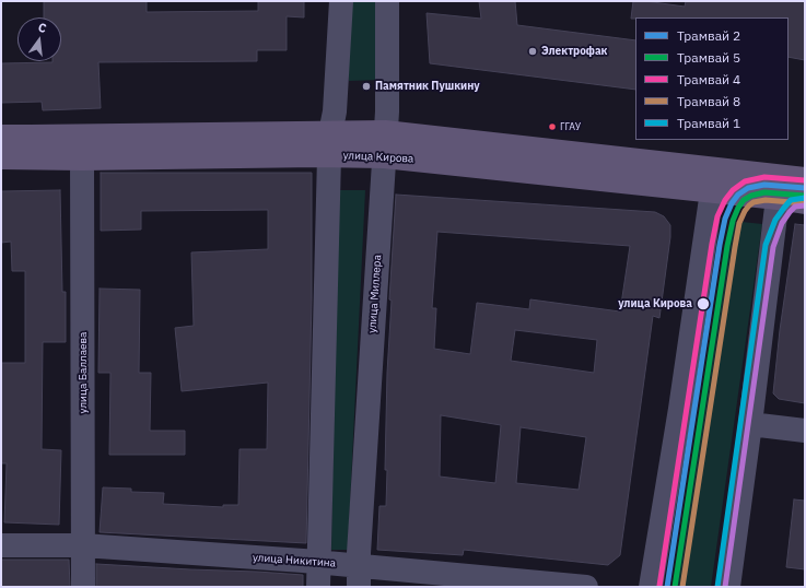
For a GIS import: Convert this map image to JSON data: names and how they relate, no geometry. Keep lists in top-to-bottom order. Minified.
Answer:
{"streets":{"main road":["улица Кирова"],"street":["улица Миллера","улица Баллаева","улица Никитина"]},"crossings":[["улица Кирова","улица Миллера"],["улица Кирова","улица Баллаева"],["улица Миллера","улица Никитина"],["улица Баллаева","улица Никитина"]],"places":["Электрофак","Памятник Пушкину","ГГАУ","улица Кирова"],"lines":["tram line 4","tram line 2","tram line 5","tram line 1","tram line 8"],"legend":["Трамвай 2","Трамвай 5","Трамвай 4","Трамвай 8","Трамвай 1"],"north":"top"}
